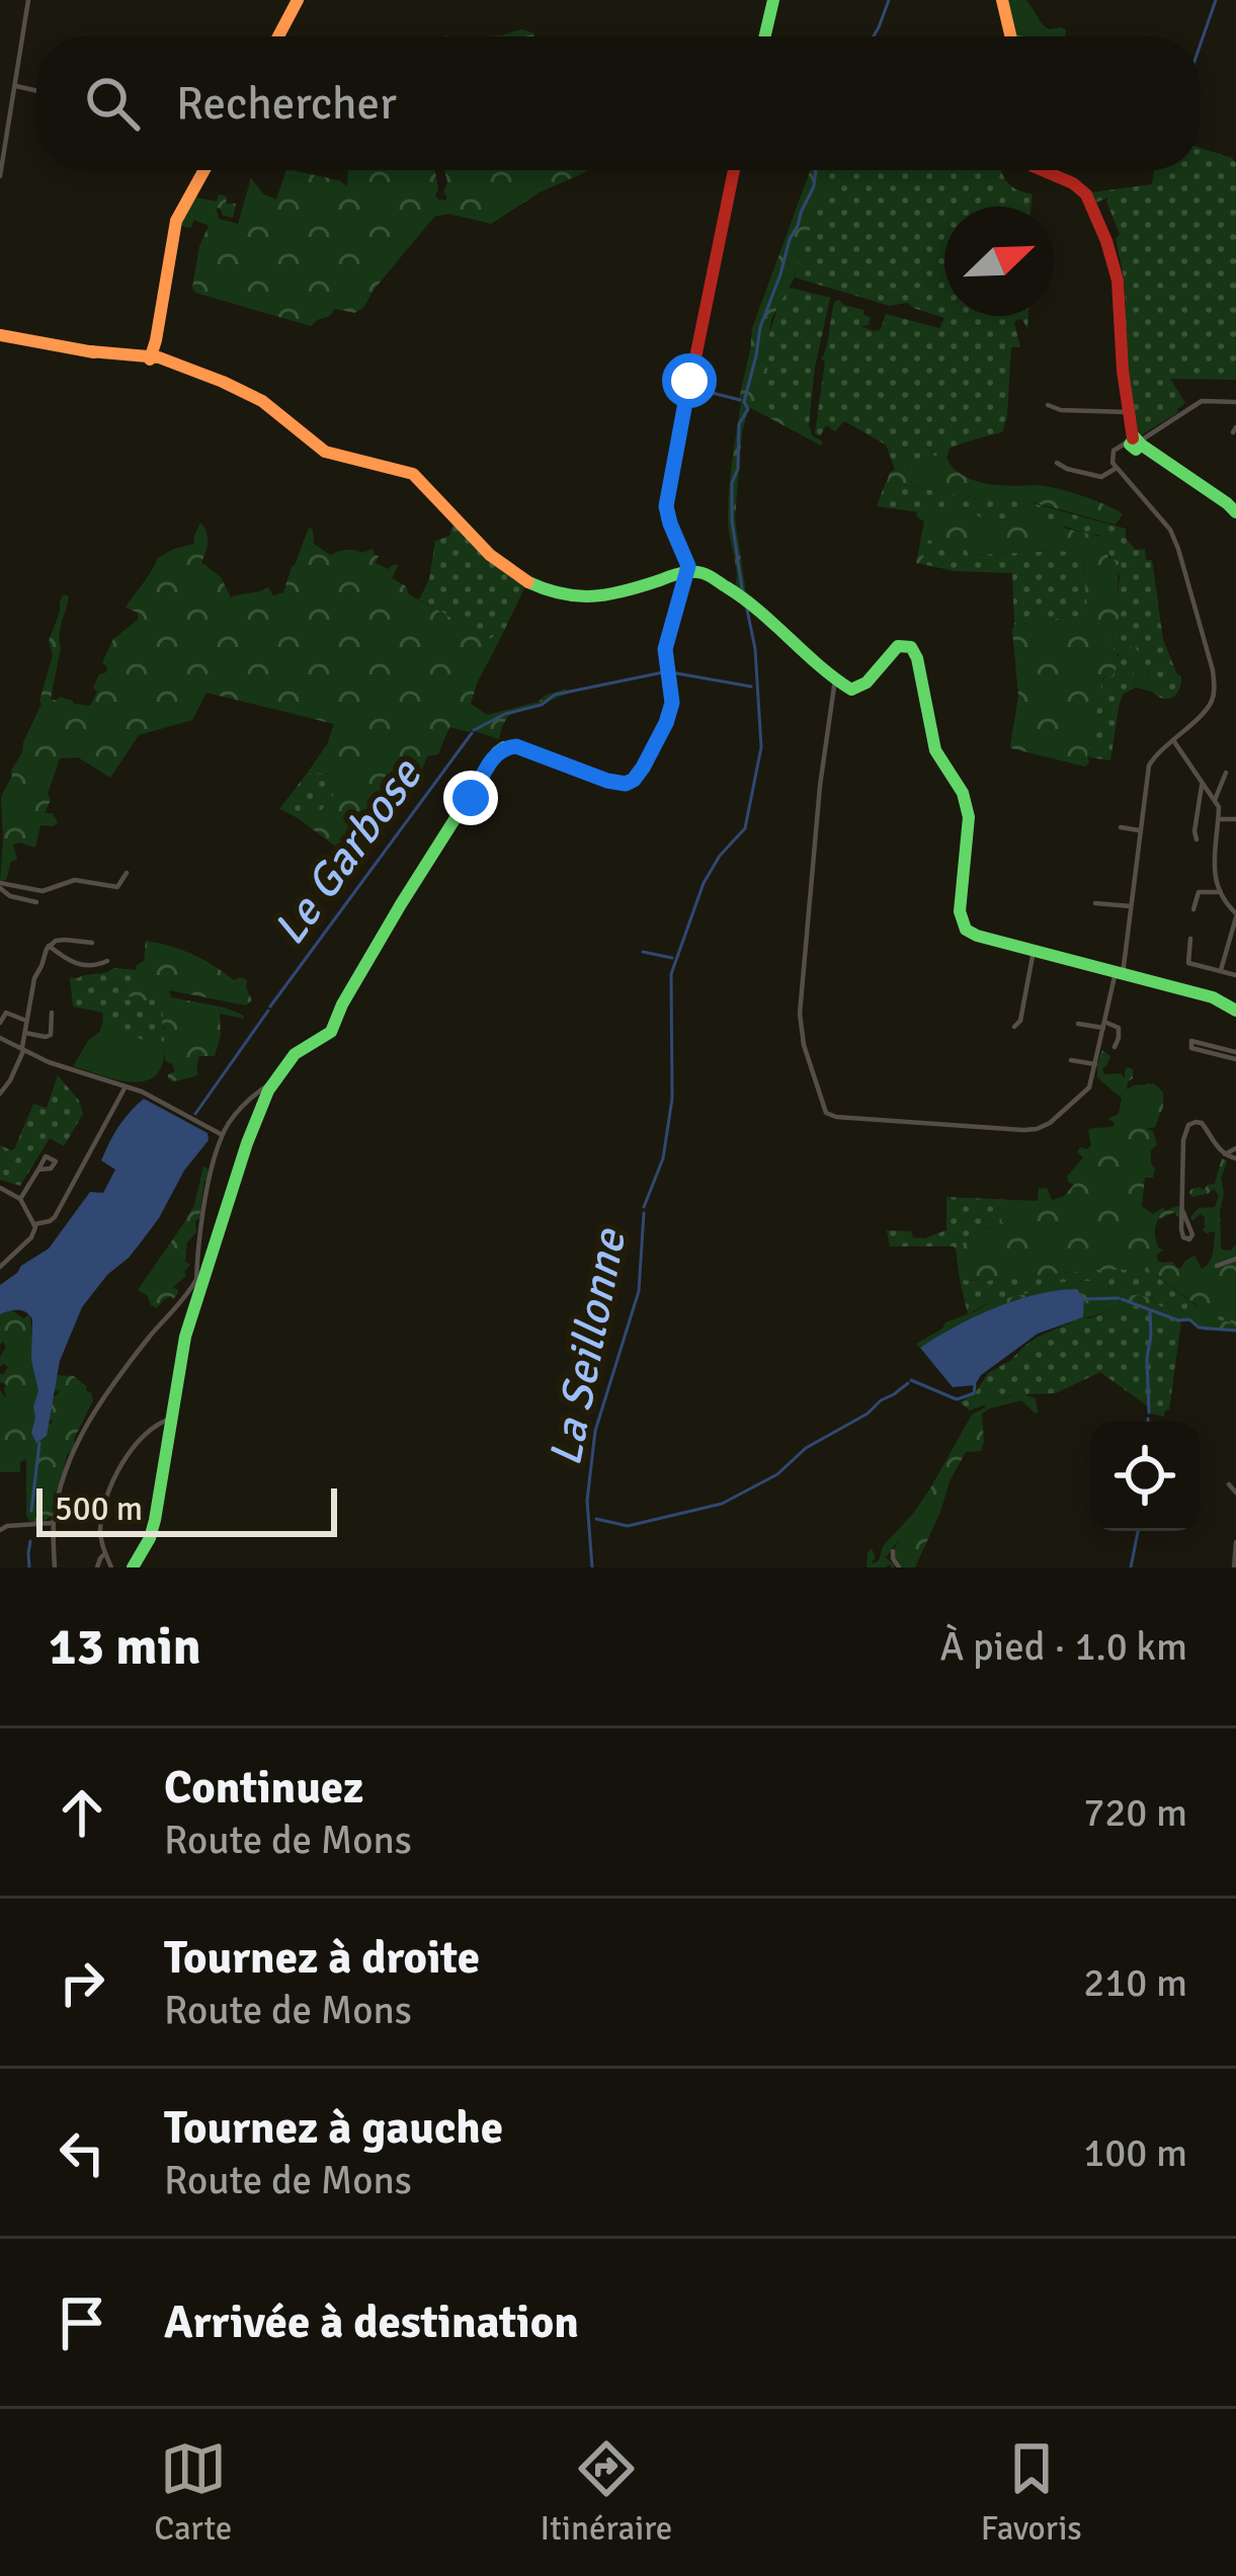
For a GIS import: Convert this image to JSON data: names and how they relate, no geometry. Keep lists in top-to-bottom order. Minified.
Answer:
{"water":["Le Garbose","La Seillonne"],"scale_bar":"500 m","north":"top right","page":{"search":"Rechercher","scale":"500 m","heading":["13 min","À pied · 1.0 km"],"list":[["Continuez","Route de Mons","720 m"],["Tournez à droite","Route de Mons","210 m"],["Tournez à gauche","Route de Mons","100 m"],"Arrivée à destination"],"nav":["Carte","Itinéraire","Favoris"]}}
